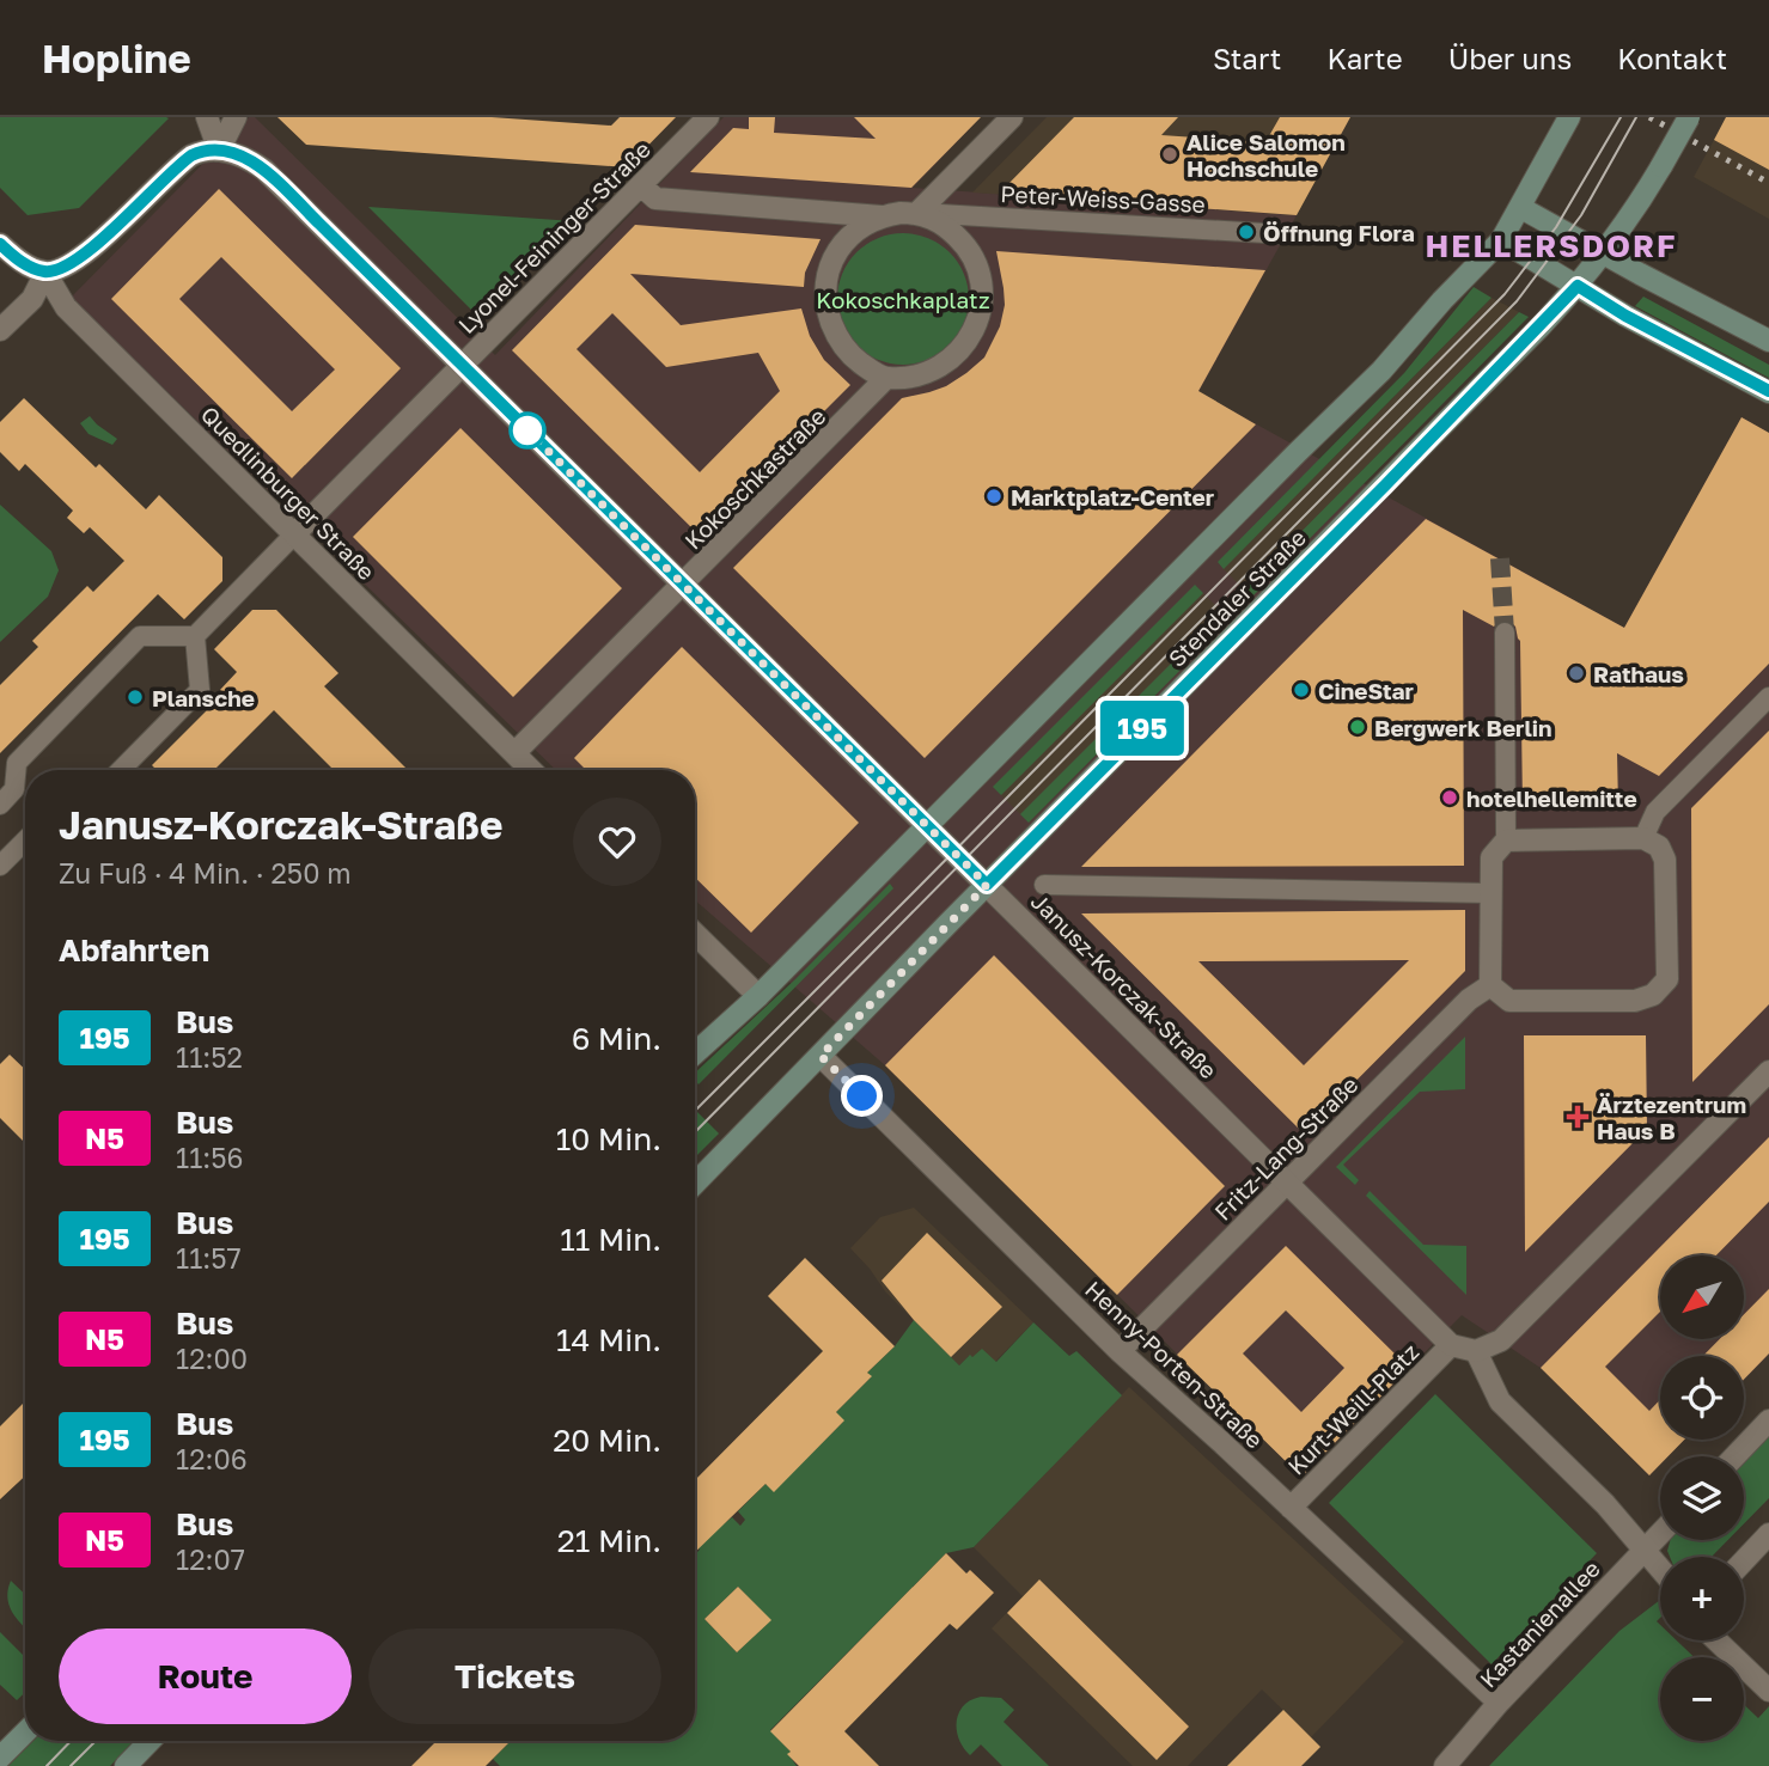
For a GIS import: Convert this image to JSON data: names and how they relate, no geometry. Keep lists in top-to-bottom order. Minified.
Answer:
{"streets":{"main road":["Stendaler Straße"],"street":["Peter-Weiss-Gasse","Lyonel-Feininger-Straße","Kokoschkastraße","Quedlinburger Straße","Janusz-Korczak-Straße","Fritz-Lang-Straße","Henny-Porten-Straße","Kurt-Weill-Platz","Kastanienallee"]},"crossings":[["Peter-Weiss-Gasse","Kokoschkastraße"],["Lyonel-Feininger-Straße","Quedlinburger Straße"],["Lyonel-Feininger-Straße","Janusz-Korczak-Straße"],["Kokoschkastraße","Quedlinburger Straße"],["Kokoschkastraße","Janusz-Korczak-Straße"],["Stendaler Straße","Janusz-Korczak-Straße"],["Stendaler Straße","Henny-Porten-Straße"],["Janusz-Korczak-Straße","Fritz-Lang-Straße"],["Janusz-Korczak-Straße","Kurt-Weill-Platz"],["Fritz-Lang-Straße","Henny-Porten-Straße"],["Henny-Porten-Straße","Kurt-Weill-Platz"],["Henny-Porten-Straße","Kastanienallee"]],"districts":["HELLERSDORF"],"parks":["Kokoschkaplatz"],"places":{"other":["Alice Salomon Hochschule","Öffnung Flora","Marktplatz-Center","Rathaus","CineStar","Plansche","Bergwerk Berlin","hotelhellemitte"],"health":["Ärztezentrum Haus B"]},"lines":["bus line 195"],"north":"bottom left","page":{"header":"Hopline","nav":["Start","Karte","Über uns","Kontakt"],"on_map":"195","heading":[["Janusz-Korczak-Straße","Zu Fuß · 4 Min. · 250 m"],"Abfahrten"],"list":[{"mark":"195","name":"Bus","note":"11:52","value":"6 Min."},{"mark":"N5","name":"Bus","note":"11:56","value":"10 Min."},{"mark":"195","name":"Bus","note":"11:57","value":"11 Min."},{"mark":"N5","name":"Bus","note":"12:00","value":"14 Min."},{"mark":"195","name":"Bus","note":"12:06","value":"20 Min."},{"mark":"N5","name":"Bus","note":"12:07","value":"21 Min."}],"map_buttons":["+","−"],"buttons":["Route","Tickets"]}}
